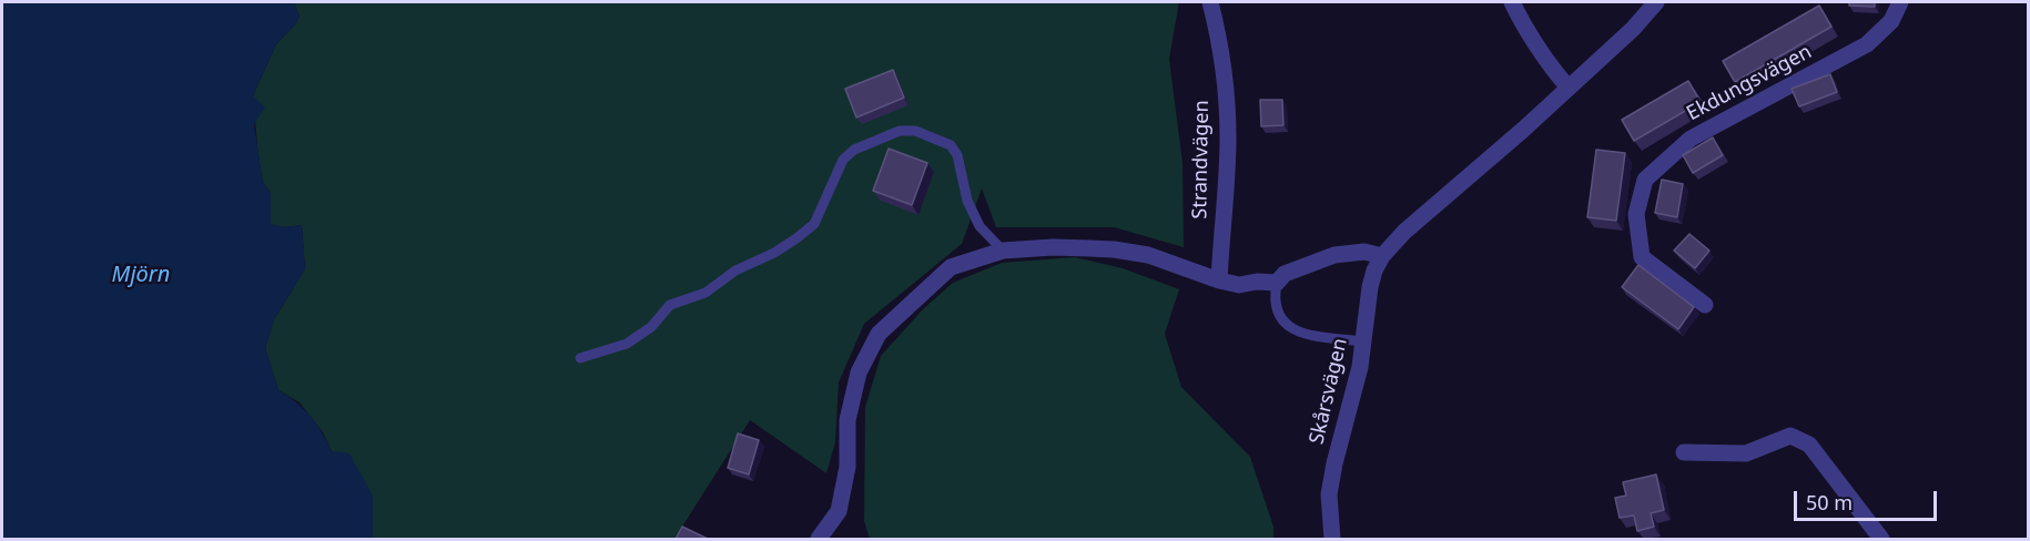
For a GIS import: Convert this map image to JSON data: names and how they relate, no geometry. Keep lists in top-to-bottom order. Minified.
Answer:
{"streets":{"street":["Ekdungsvägen","Strandvägen","Skårsvägen"]},"water":["Mjörn"],"scale_bar":"50 m"}
